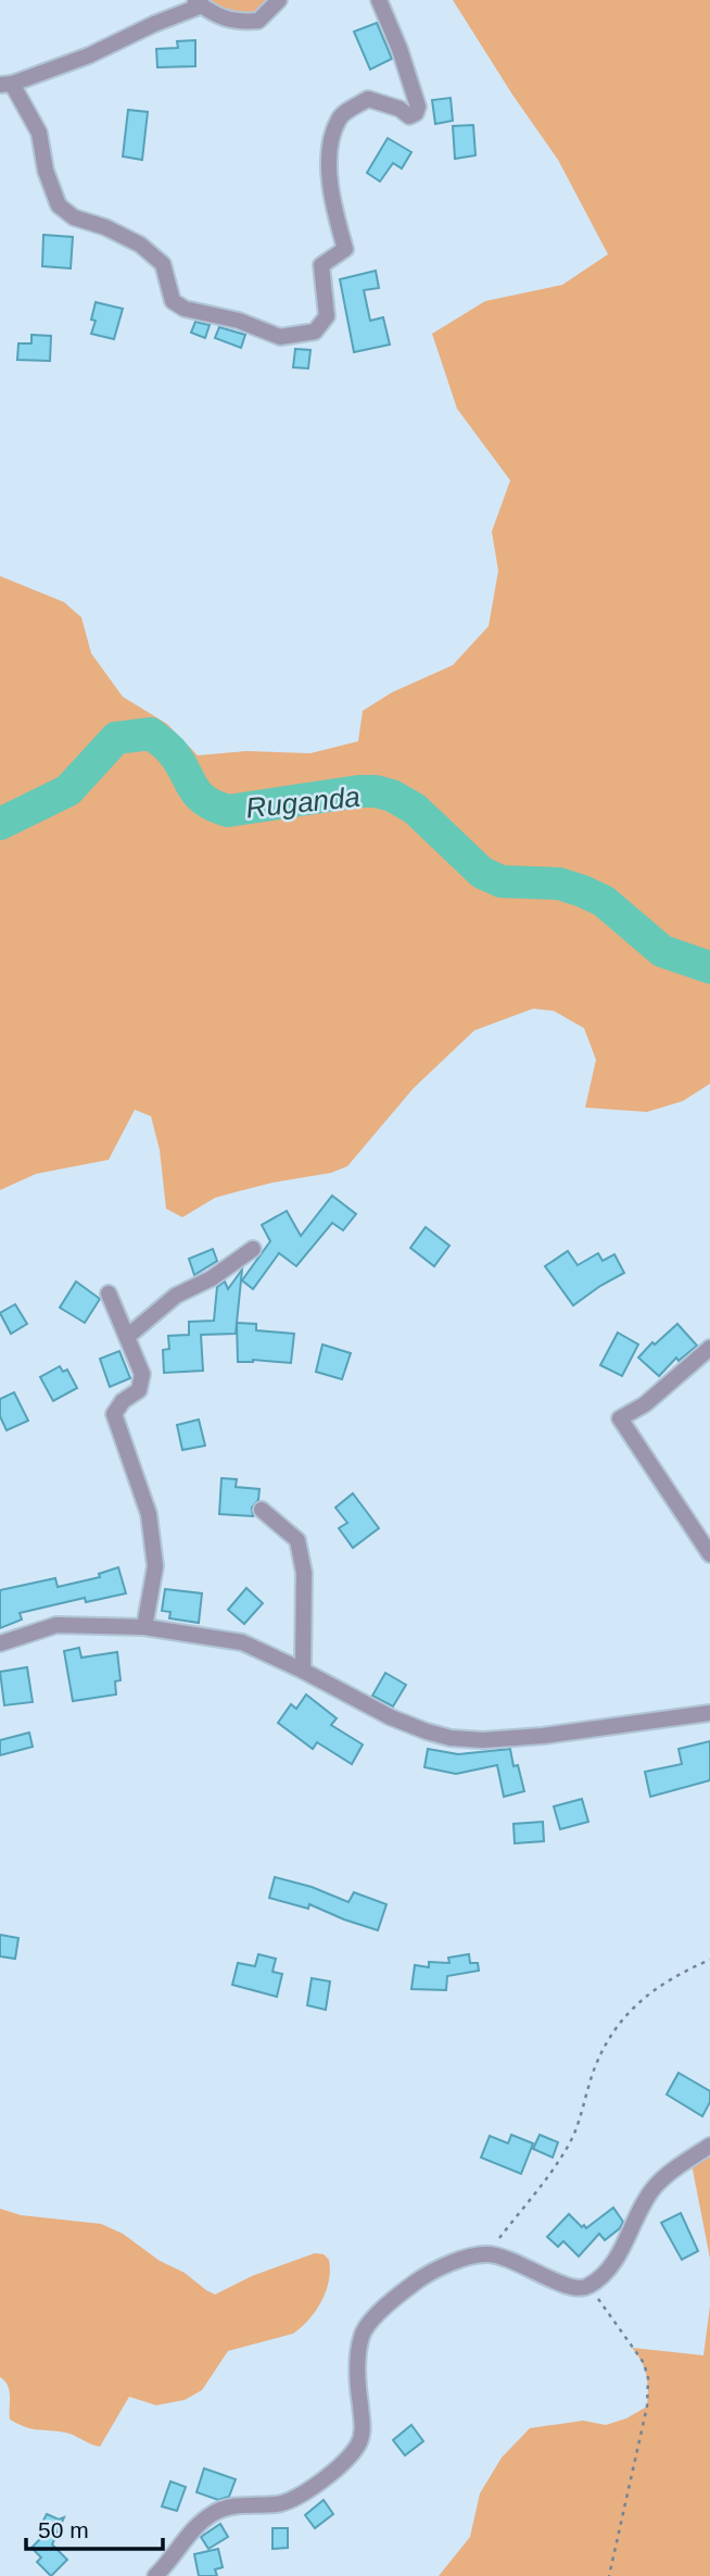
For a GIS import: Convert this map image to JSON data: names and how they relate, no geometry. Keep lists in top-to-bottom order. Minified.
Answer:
{"water":["Ruganda"],"scale_bar":"50 m"}
